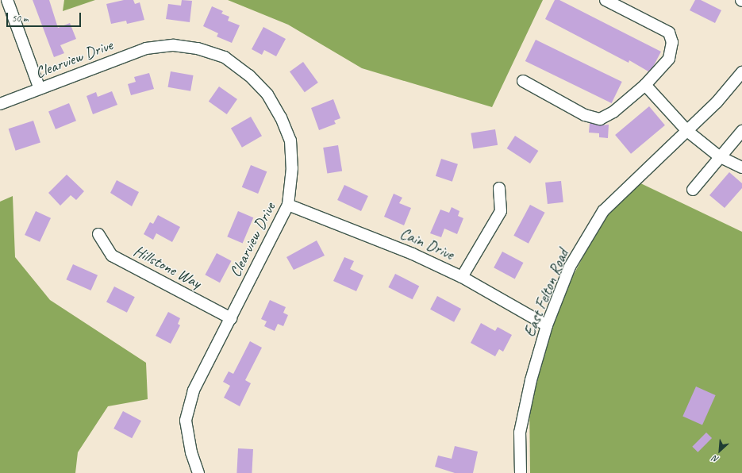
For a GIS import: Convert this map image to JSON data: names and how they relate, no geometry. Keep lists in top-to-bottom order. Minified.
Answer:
{"streets":{"street":["Clearview Drive","Cain Drive","Hillstone Way","East Felton Road"]},"crossings":[["Clearview Drive","Cain Drive"],["Clearview Drive","Hillstone Way"],["Cain Drive","East Felton Road"]],"scale_bar":"50 m","north":"bottom left"}
